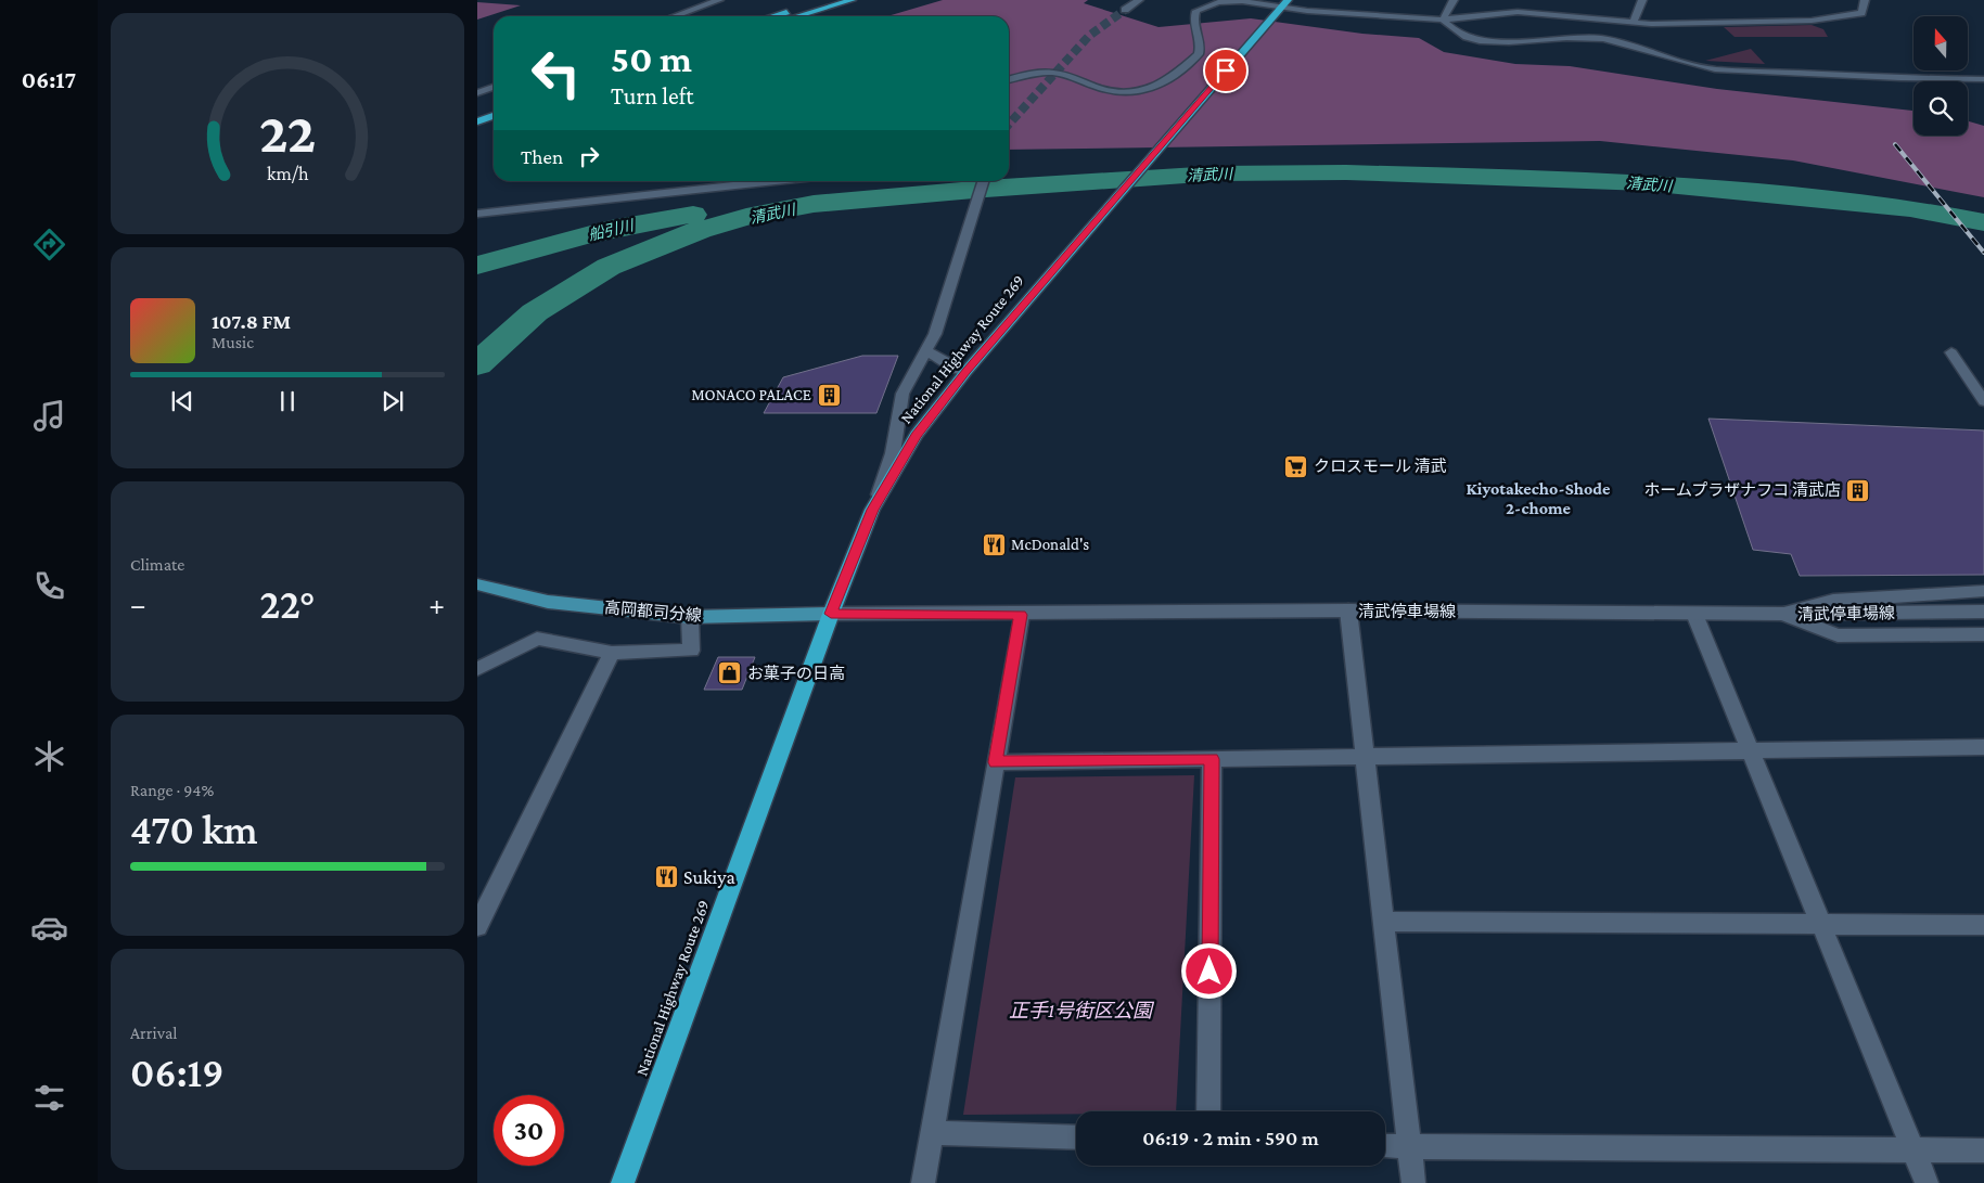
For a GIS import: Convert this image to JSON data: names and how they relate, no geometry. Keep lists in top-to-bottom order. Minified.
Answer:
{"streets":{"highway":["National Highway Route 269"],"main road":["高岡都司分線"],"street":["清武停車場線"]},"crossings":[["National Highway Route 269","高岡都司分線"],["National Highway Route 269","清武停車場線"],["高岡都司分線","清武停車場線"]],"districts":["Kiyotakecho-Shode 2-chome"],"water":["清武川","船引川"],"parks":["正手1号街区公園"],"places":{"building":["MONACO PALACE","ホームプラザナフコ 清武店"],"supermarket":["クロスモール 清武"],"restaurant":["McDonald's","Sukiya"],"shop":["お菓子の日高"]},"north":"top","page":{"tabs":"06:17","turn":["50 m","Turn left"],"then":"Then","song":["107.8 FM","Music"],"tile":["Climate",["Range · 94%","470 km"],["Arrival","06:19"]],"heat":["−","22°","+"],"limit":"30","trip":"06:19 · 2 min · 590 m","gauge":["22","km/h"]}}
